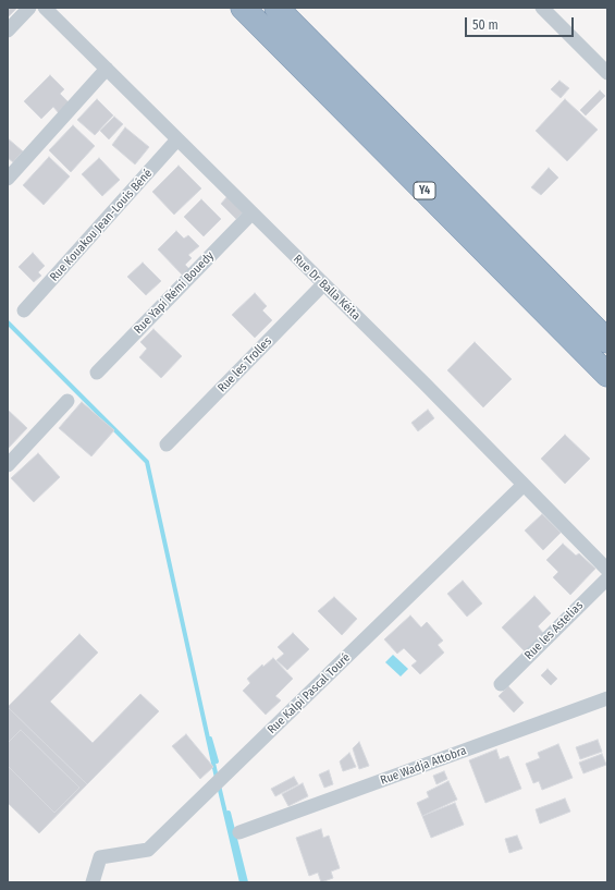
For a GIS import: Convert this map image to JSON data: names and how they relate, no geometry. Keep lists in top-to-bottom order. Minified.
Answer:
{"streets":{"highway":["Y4"],"street":["Rue Kouakou Jean-Louis Béné","Rue Dr Balla Kéita","Rue Yapi Rémi Bouedy","Rue les Trolles","Rue les Astelias","Rue Kalpi Pascal Touré","Rue Wadja Attobra"]},"crossings":[["Rue Kouakou Jean-Louis Béné","Rue Dr Balla Kéita"],["Rue Dr Balla Kéita","Rue Yapi Rémi Bouedy"],["Rue Dr Balla Kéita","Rue les Trolles"],["Rue Dr Balla Kéita","Rue Kalpi Pascal Touré"]],"scale_bar":"50 m"}
